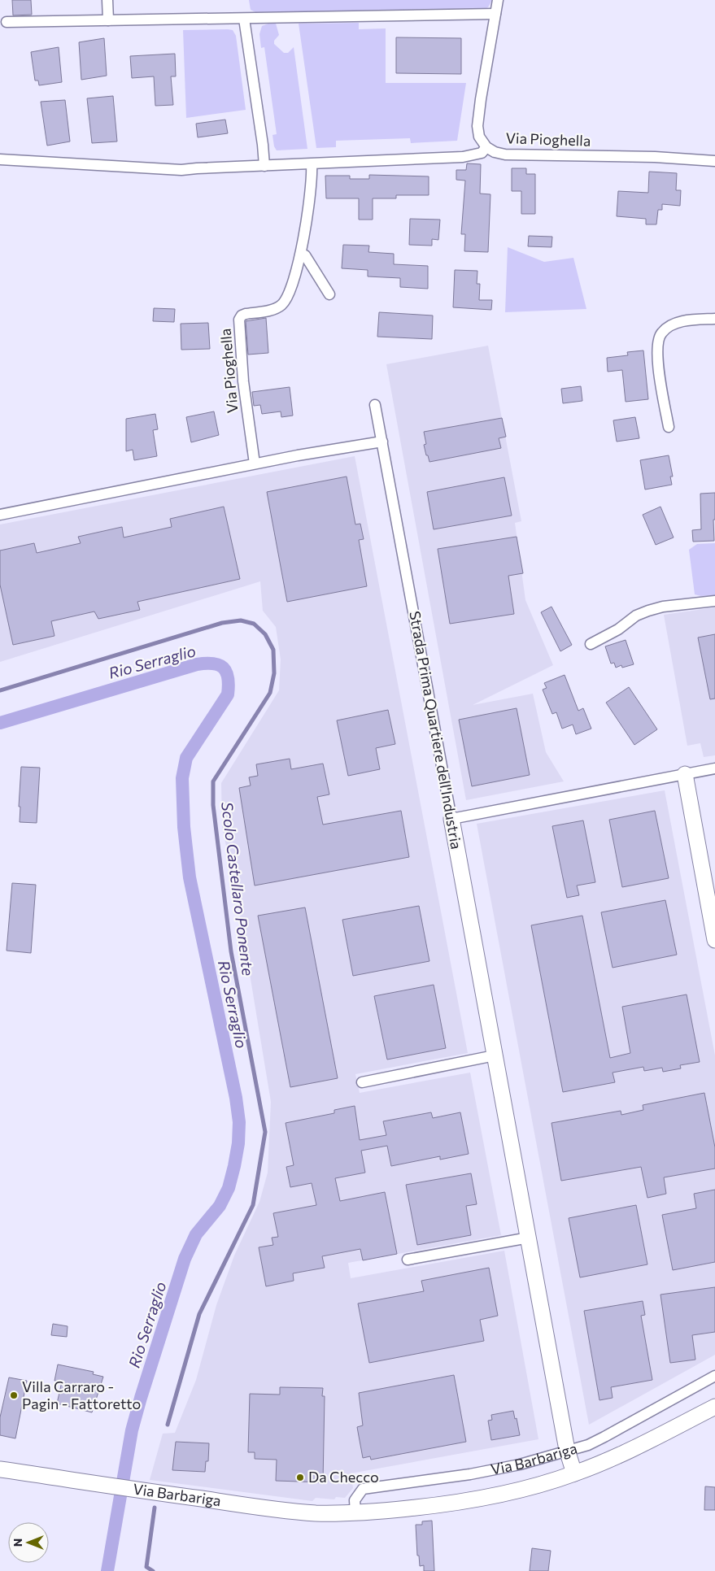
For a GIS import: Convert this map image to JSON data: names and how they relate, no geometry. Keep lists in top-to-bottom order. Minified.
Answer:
{"streets":{"street":["Via Pioghella","Strada Prima Quartiere dell'Industria","Via Barbariga"]},"crossings":[["Strada Prima Quartiere dell'Industria","Via Barbariga"]],"water":["Rio Serraglio","Scolo Castellaro Ponente"],"places":["Villa Carraro - Pagin - Fattoretto","Da Checco"],"north":"left"}
